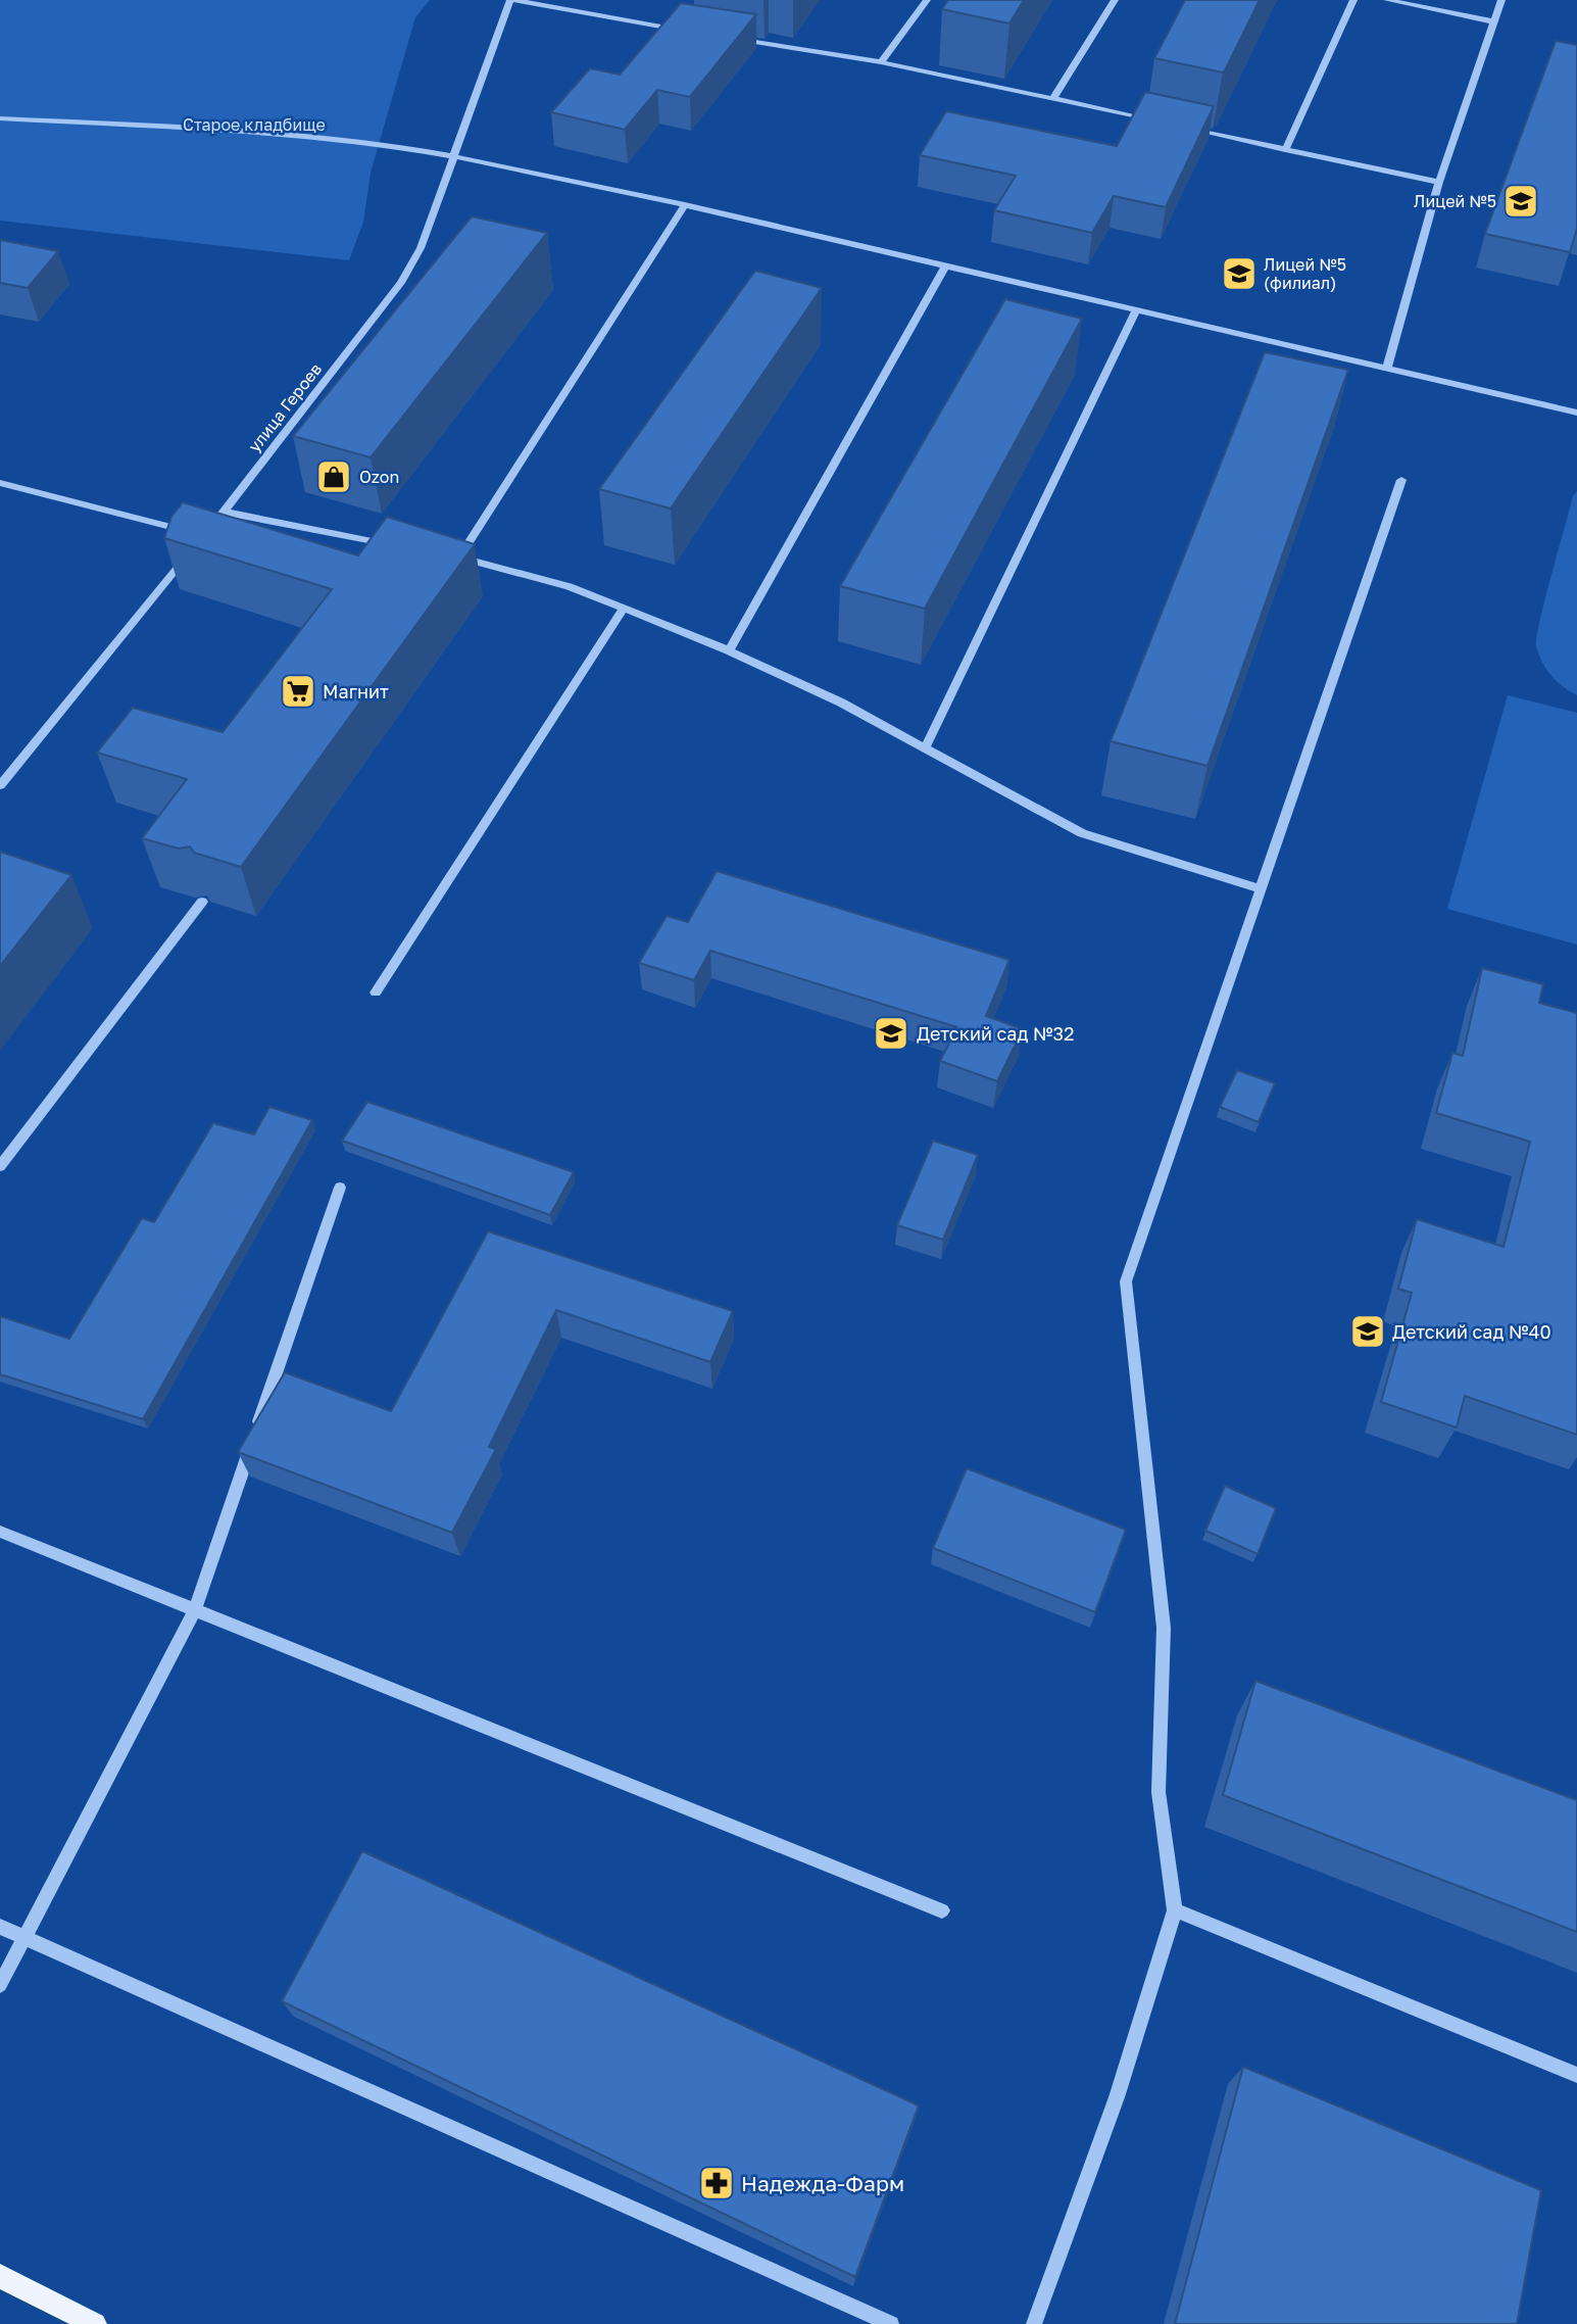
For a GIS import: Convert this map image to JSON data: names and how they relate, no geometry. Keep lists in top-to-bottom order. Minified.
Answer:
{"streets":{"street":["улица Героев"]},"parks":["Старое кладбище"],"places":{"school or university":["Лицей №5","Лицей №5 (филиал)","Детский сад №32","Детский сад №40"],"shop":["Ozon"],"supermarket":["Магнит"],"pharmacy":["Надежда-Фарм"]}}
